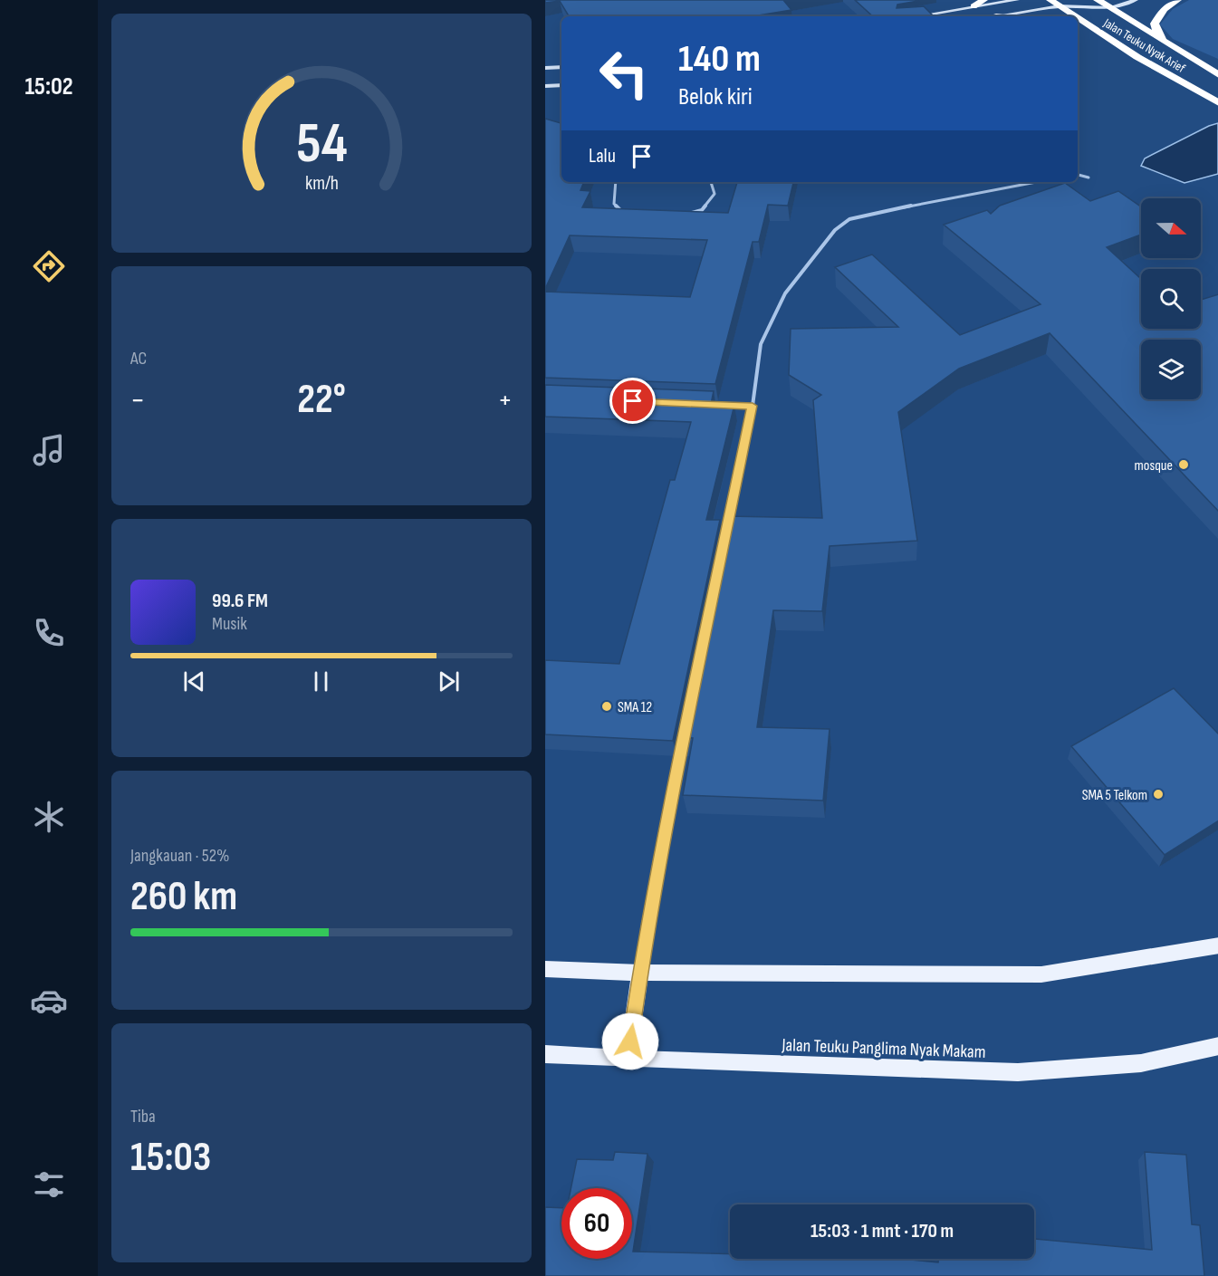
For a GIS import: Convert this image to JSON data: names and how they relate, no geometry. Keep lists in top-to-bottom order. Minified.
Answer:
{"streets":{"highway":["Jalan Teuku Nyak Arief"],"main road":["Jalan Teuku Panglima Nyak Makam"]},"places":["mosque","SMA 12","SMA 5 Telkom"],"north":"right","page":{"tabs":"15:02","turn":["140 m","Belok kiri"],"then":"Lalu","tile":["AC",["Jangkauan · 52%","260 km"],["Tiba","15:03"]],"heat":["−","22°","+"],"song":["99.6 FM","Musik"],"limit":"60","trip":"15:03 · 1 mnt · 170 m","gauge":["54","km/h"]}}
